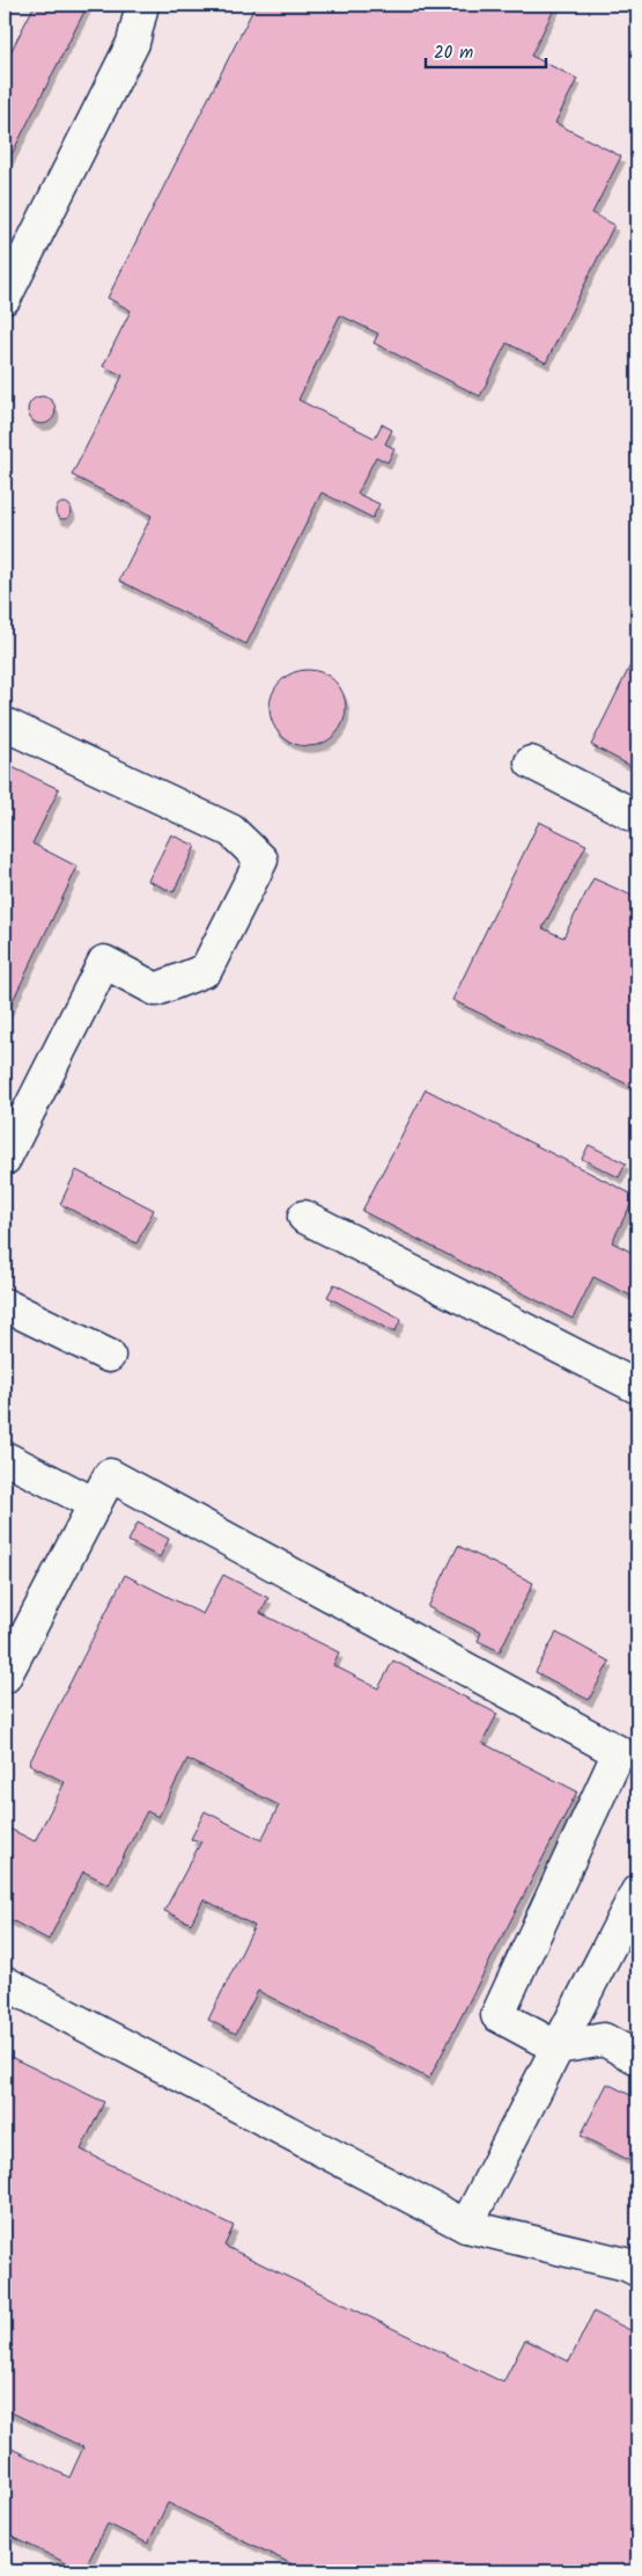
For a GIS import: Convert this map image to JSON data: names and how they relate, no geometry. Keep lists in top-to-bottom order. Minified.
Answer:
{"scale_bar":"20 m"}
